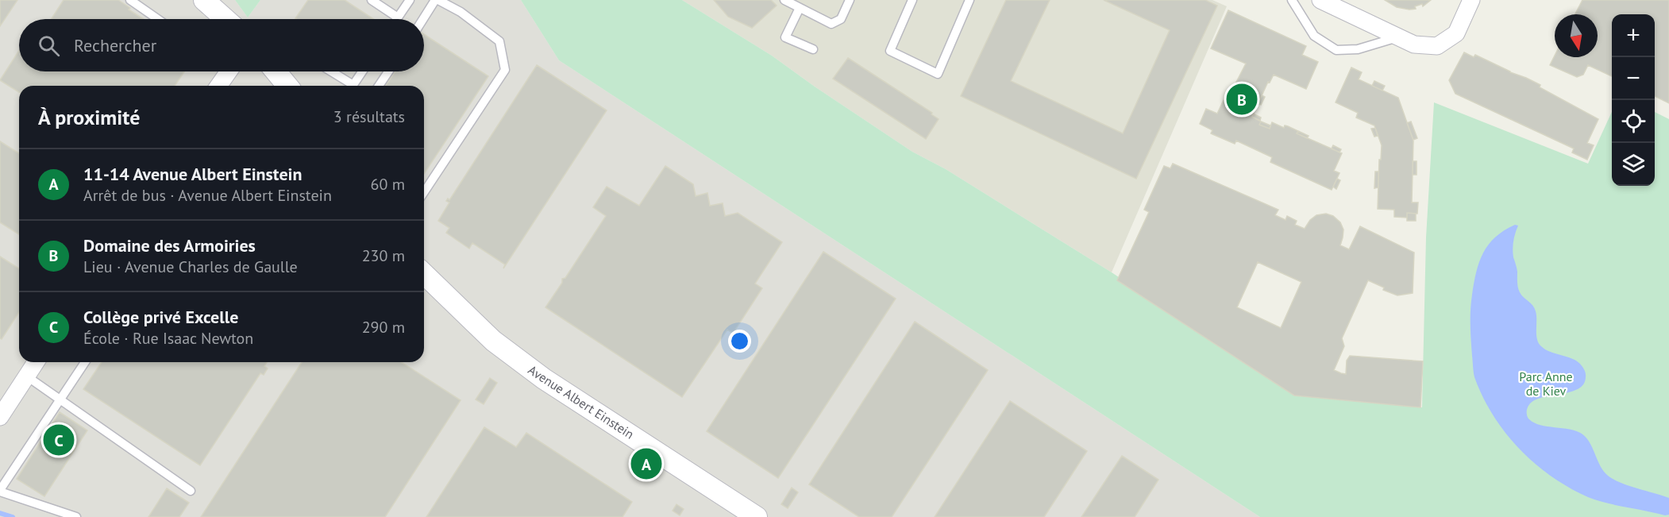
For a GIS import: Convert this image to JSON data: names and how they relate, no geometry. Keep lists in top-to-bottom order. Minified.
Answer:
{"streets":{"street":["Avenue Albert Einstein"]},"parks":["Parc Anne de Kiev"],"north":"bottom","page":{"map_buttons":["+","−"],"search":"Rechercher","pins":["B","C","A"],"heading":["À proximité","3 résultats"],"list":[{"mark":"A","name":"11-14 Avenue Albert Einstein","note":"Arrêt de bus · Avenue Albert Einstein","value":"60 m"},{"mark":"B","name":"Domaine des Armoiries","note":"Lieu · Avenue Charles de Gaulle","value":"230 m"},{"mark":"C","name":"Collège privé Excelle","note":"École · Rue Isaac Newton","value":"290 m"}]}}
